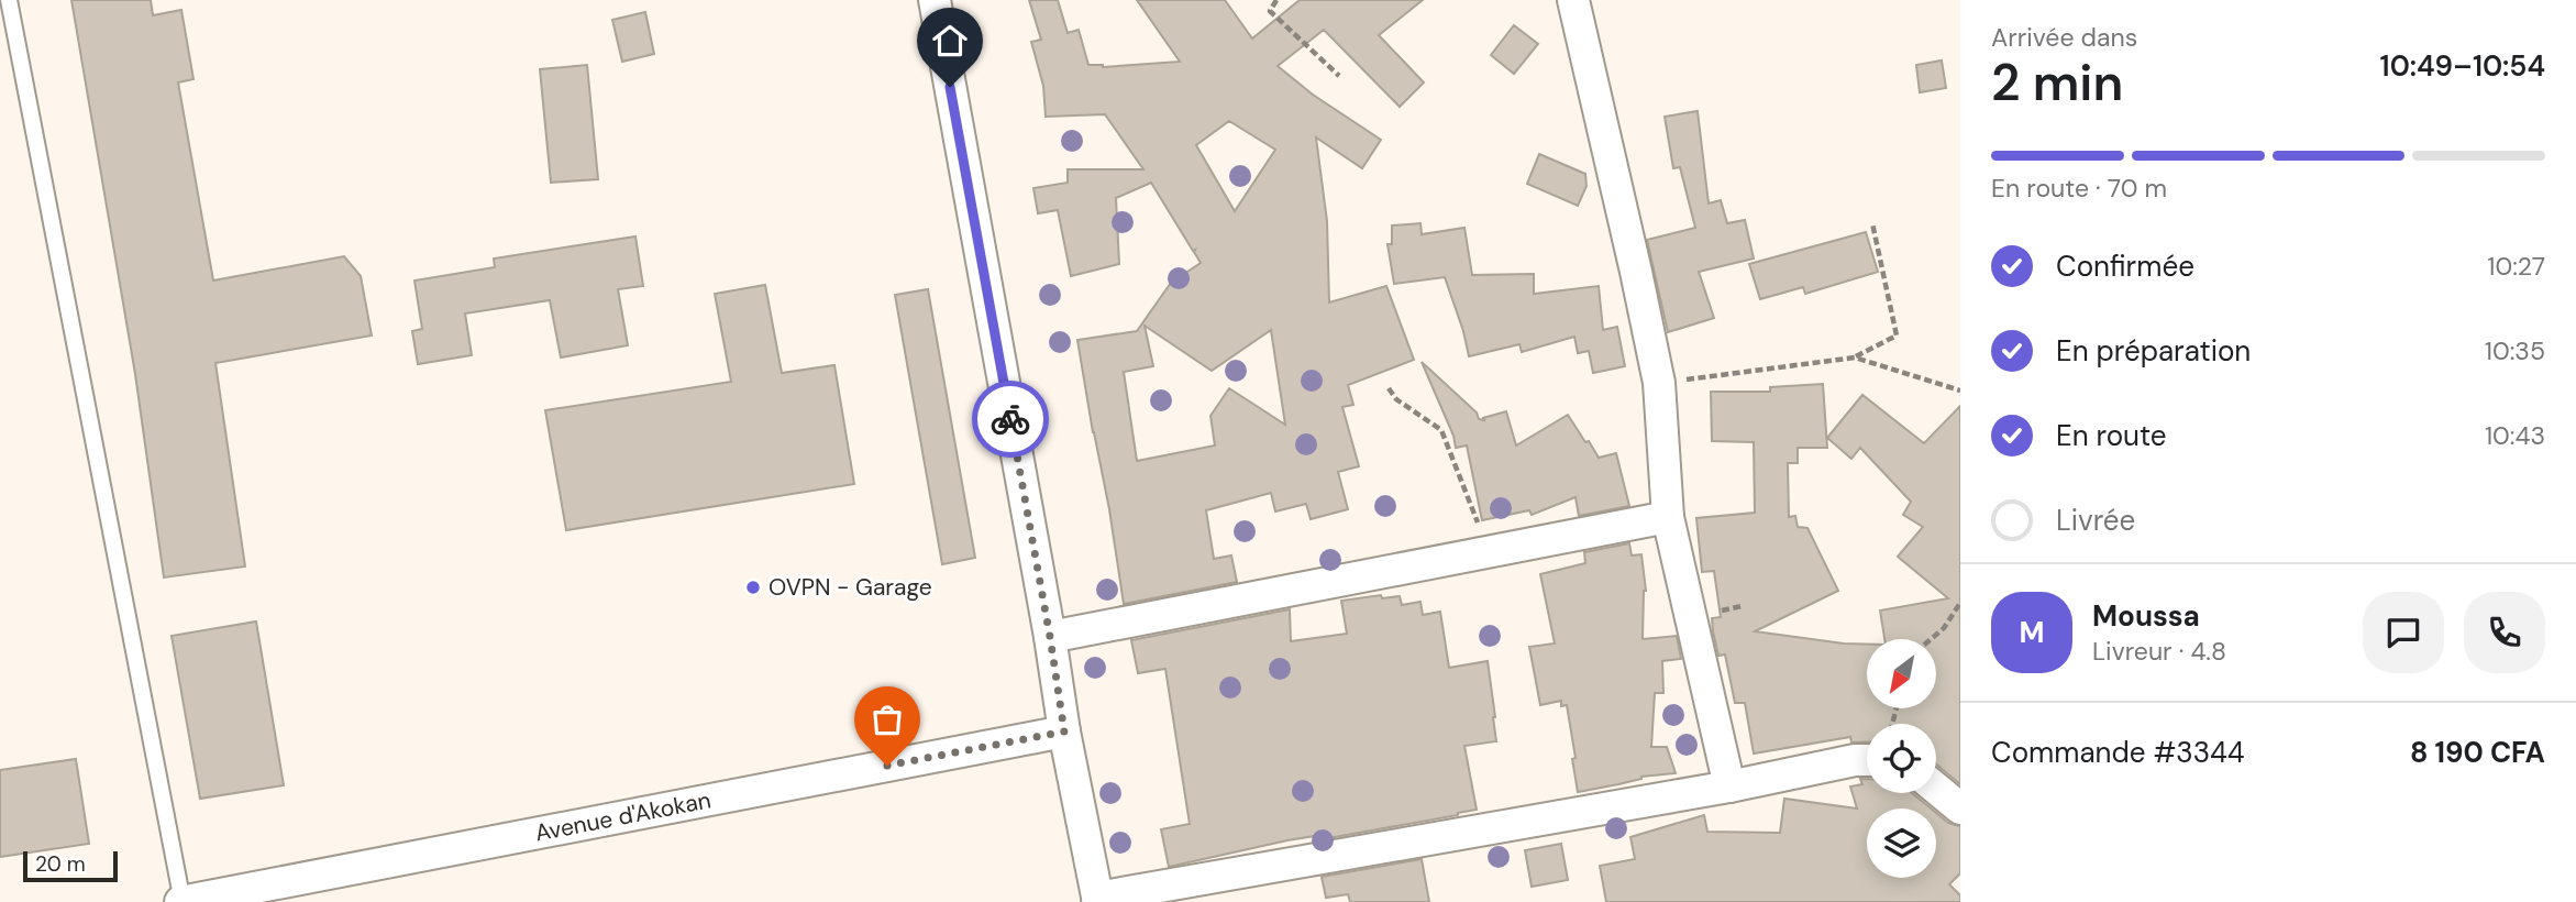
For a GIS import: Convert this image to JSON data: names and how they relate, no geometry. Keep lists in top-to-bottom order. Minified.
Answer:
{"streets":{"street":["Avenue d'Akokan"]},"places":["OVPN - Garage"],"scale_bar":"20 m","north":"bottom left","page":{"heading":["2 min","Arrivée dans","10:49–10:54"],"panel":["Moussa","Livreur · 4.8","Commande #3344","8 190 CFA"],"bar":"En route · 70 m","list":[["Confirmée","10:27"],["En préparation","10:35"],["En route","10:43"],"Livrée"],"round":"M","scale":"20 m"}}
